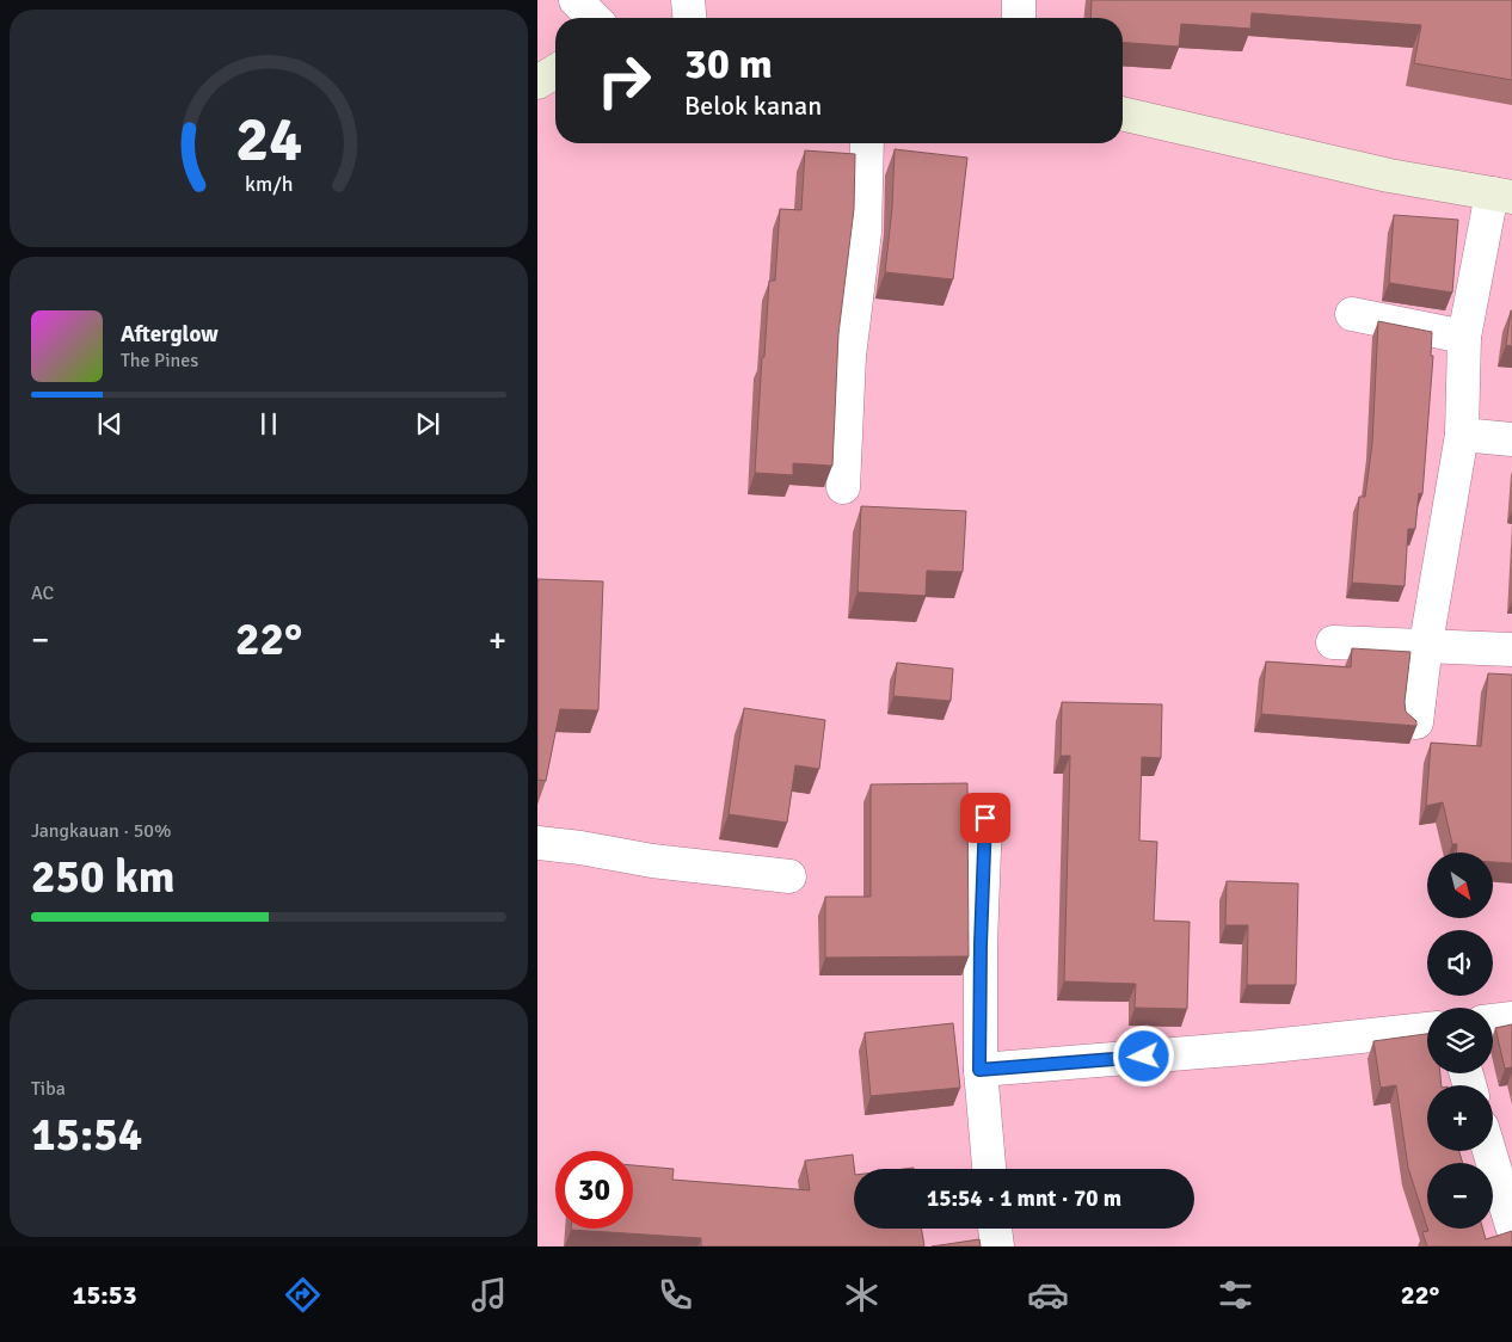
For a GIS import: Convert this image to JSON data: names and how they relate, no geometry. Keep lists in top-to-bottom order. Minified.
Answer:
{"north":"bottom right","page":{"turn":["30 m","Belok kanan"],"song":["Afterglow","The Pines"],"tile":["AC",["Jangkauan · 50%","250 km"],["Tiba","15:54"]],"heat":["−","22°","+"],"map_buttons":["+","−"],"limit":"30","trip":"15:54 · 1 mnt · 70 m","tabs":["15:53","22°"],"gauge":["24","km/h"]}}
